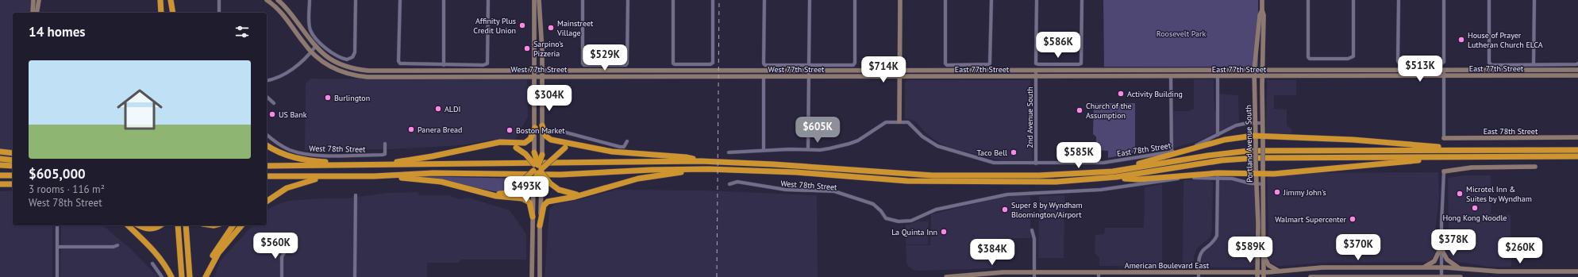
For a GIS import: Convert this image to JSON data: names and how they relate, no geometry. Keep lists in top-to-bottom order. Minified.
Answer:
{"streets":{"street":["East 77th Street","West 77th Street","2nd Avenue South","East 78th Street","Portland Avenue South","West 78th Street","American Boulevard East"]},"crossings":[["East 77th Street","West 77th Street"],["East 77th Street","2nd Avenue South"],["East 77th Street","Portland Avenue South"],["2nd Avenue South","East 78th Street"],["East 78th Street","Portland Avenue South"],["Portland Avenue South","American Boulevard East"]],"parks":["Roosevelt Park"],"places":["Affinity Plus Credit Union","Mainstreet Village","House of Prayer Lutheran Church ELCA","Sarpino's Pizzeria","Activity Building","Burlington","ALDI","Church of the Assumption","US Bank","Panera Bread","Boston Market","Taco Bell","Jimmy John's","Microtel Inn & Suites by Wyndham","Hong Kong Noodle","Super 8 by Wyndham Bloomington/Airport","Walmart Supercenter","La Quinta Inn"],"page":{"heading":"14 homes","price":["$586K","$529K","$513K","$714K","$304K","$605K","$585K","$493K","$378K","$560K","$370K","$589K","$260K","$384K"],"list":[{"name":"$605,000","note":"3 rooms · 116 m² · West 78th Street"}]}}
